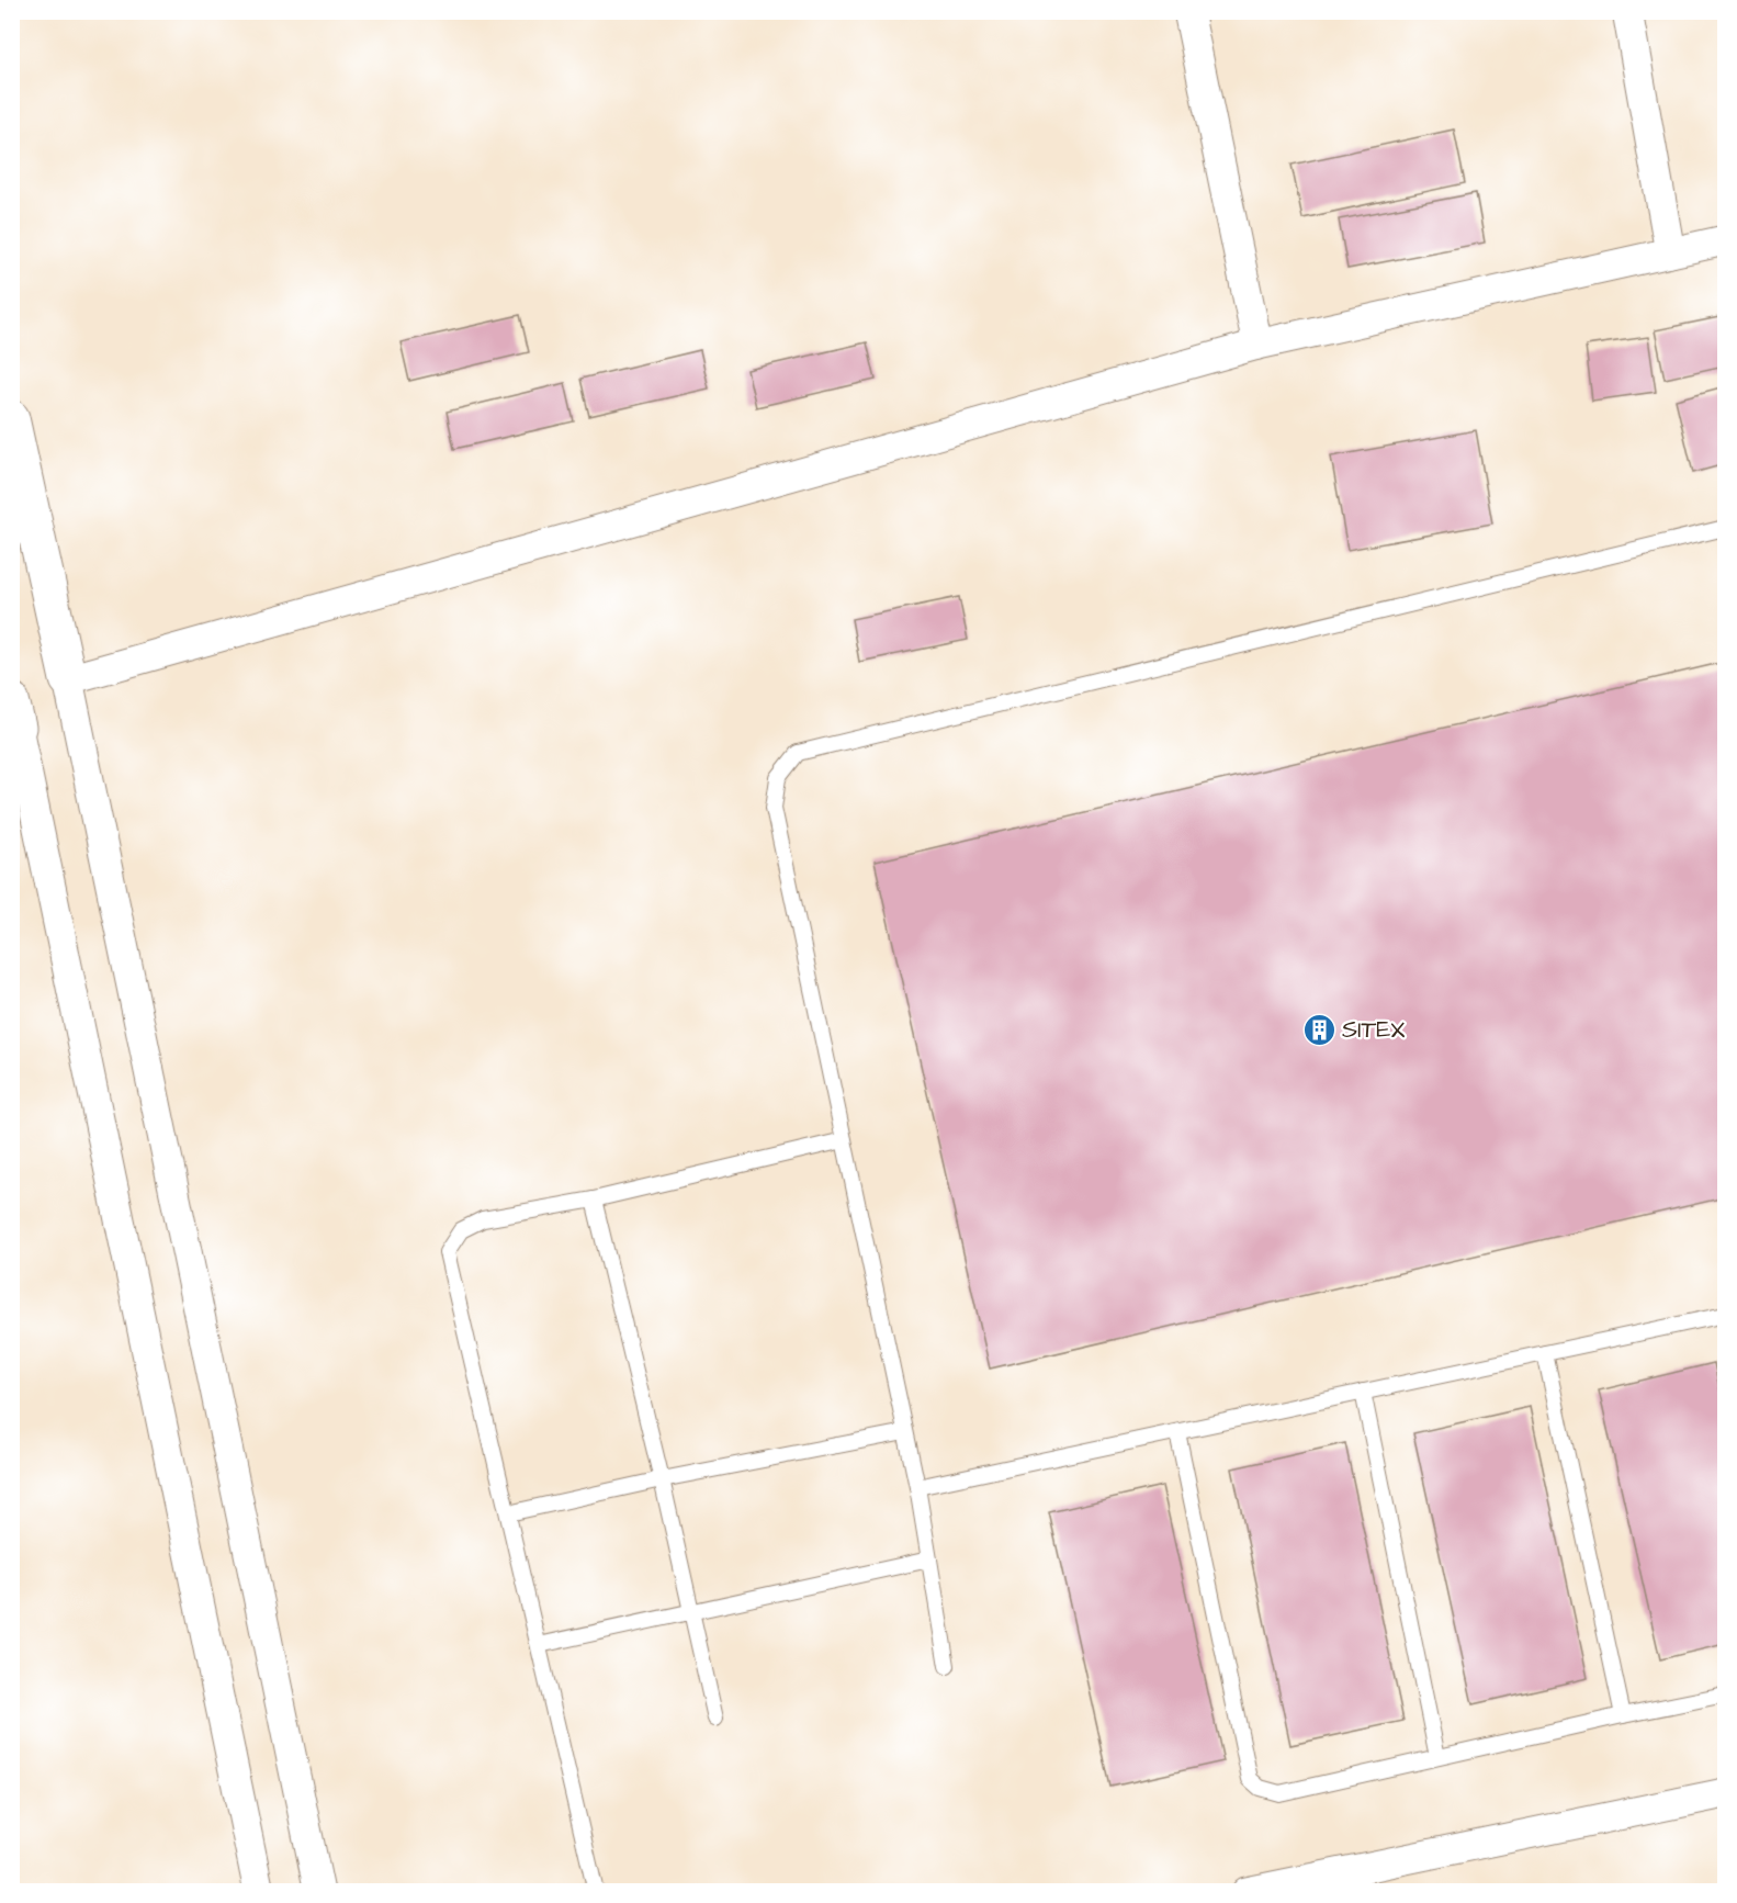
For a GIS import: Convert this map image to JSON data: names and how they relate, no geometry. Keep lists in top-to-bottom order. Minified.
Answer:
{"places":{"building":["SITEX"]}}
